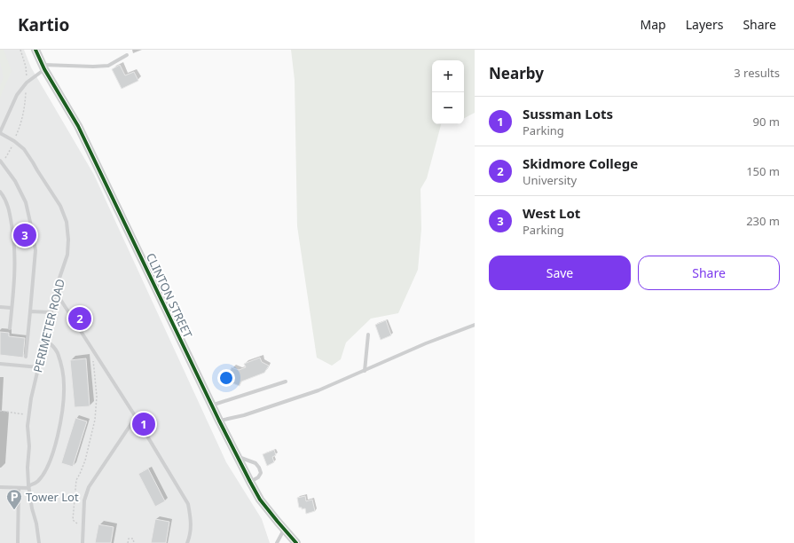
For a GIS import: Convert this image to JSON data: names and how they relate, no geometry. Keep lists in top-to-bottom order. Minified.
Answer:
{"streets":{"street":["CLINTON STREET"],"lane":["PERIMETER ROAD"]},"places":{"parking":["Tower Lot"]},"page":{"header":"Kartio","nav":["Map","Layers","Share"],"heading":["Nearby","3 results"],"map_buttons":["+","−"],"list":[{"mark":"1","name":"Sussman Lots","note":"Parking","value":"90 m"},{"mark":"2","name":"Skidmore College","note":"University","value":"150 m"},{"mark":"3","name":"West Lot","note":"Parking","value":"230 m"}],"pins":["3","2","1"],"buttons":["Save","Share"]}}
